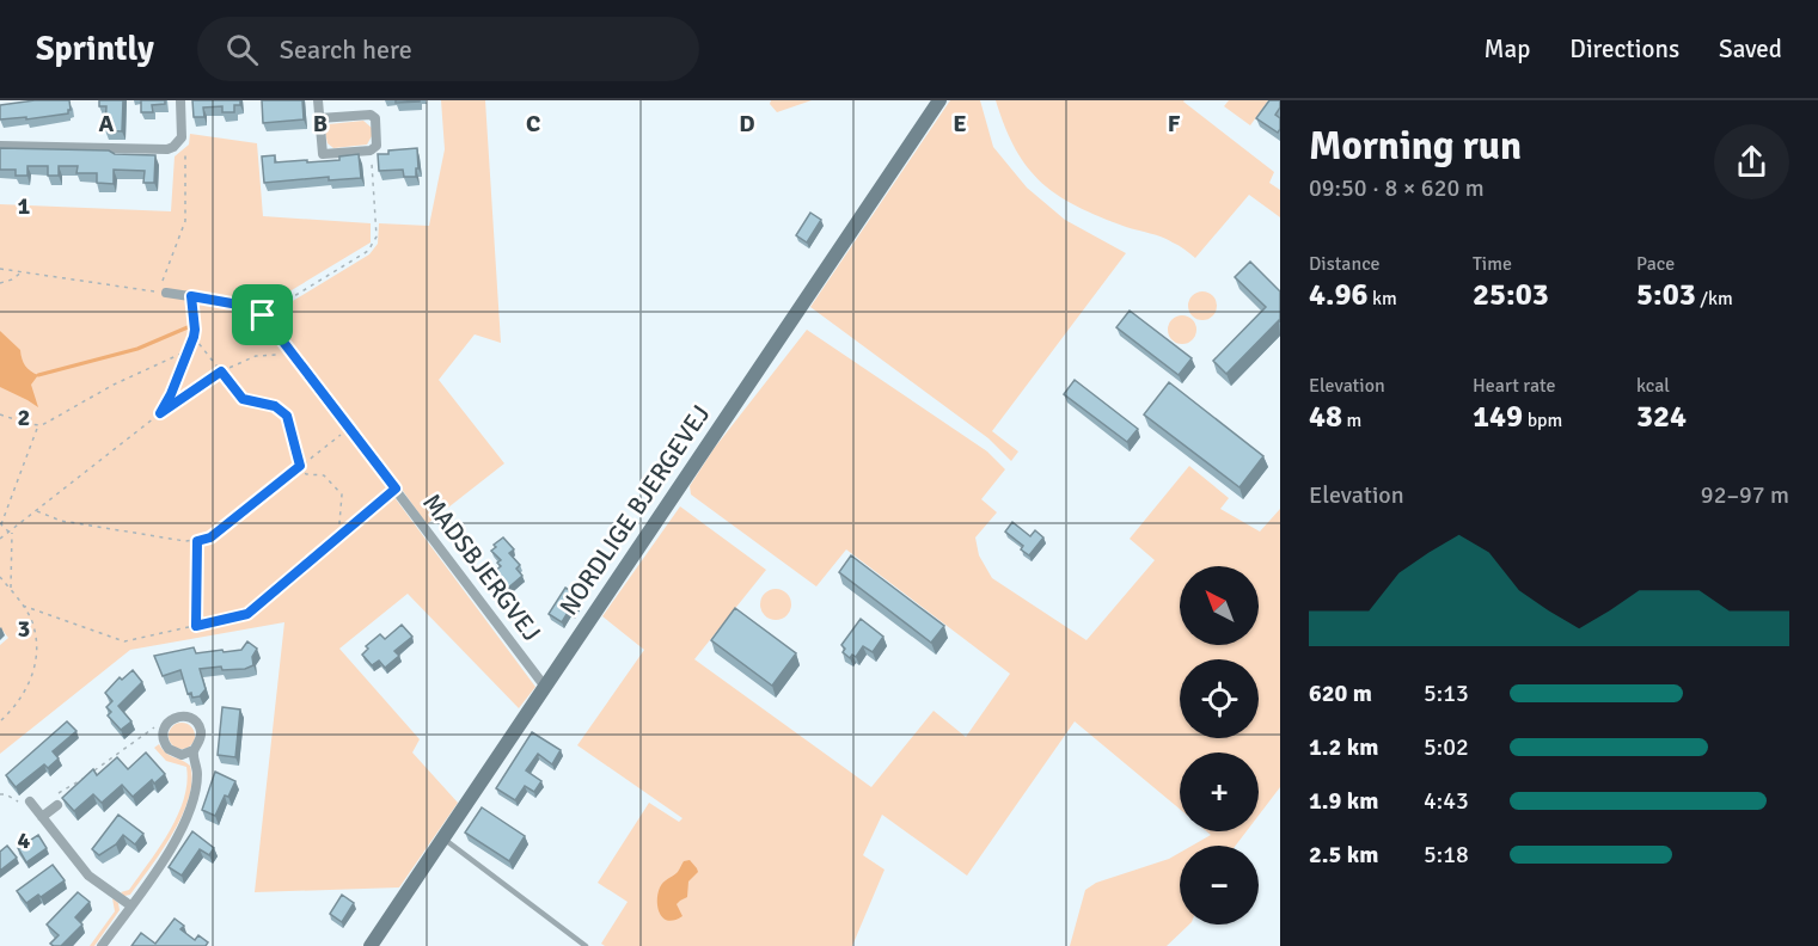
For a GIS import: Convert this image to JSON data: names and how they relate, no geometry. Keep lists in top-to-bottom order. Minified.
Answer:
{"streets":{"street":["NORDLIGE BJERGEVEJ","MADSBJERGVEJ"]},"crossings":[["NORDLIGE BJERGEVEJ","MADSBJERGVEJ"]],"north":"top left","page":{"header":"Sprintly","search":"Search here","nav":["Map","Directions","Saved"],"heading":["Morning run","09:50 · 8 × 620 m"],"stats":[["Distance","4.96 km"],["Time","25:03"],["Pace","5:03 /km"],["Elevation","48 m"],["Heart rate","149 bpm"],["kcal","324"]],"chart":["Elevation","92–97 m"],"map_buttons":["+","−"],"list":[{"name":"620 m","note":"5:13"},{"name":"1.2 km","note":"5:02"},{"name":"1.9 km","note":"4:43"},{"name":"2.5 km","note":"5:18"}]},"grid":{"columns":["A","B","C","D","E","F"],"rows":["1","2","3","4"]}}
